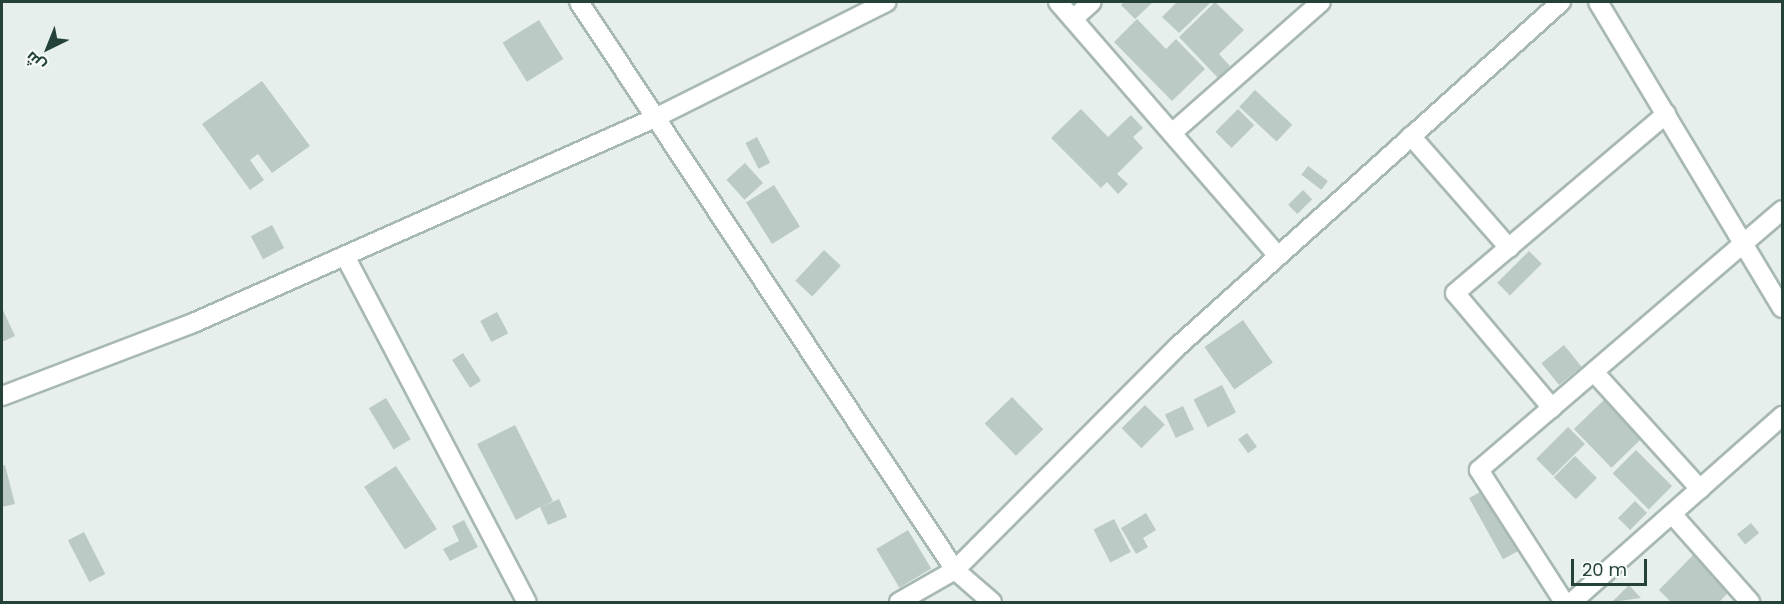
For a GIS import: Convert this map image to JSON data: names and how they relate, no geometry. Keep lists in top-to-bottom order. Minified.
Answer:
{"scale_bar":"20 m","north":"bottom left"}
